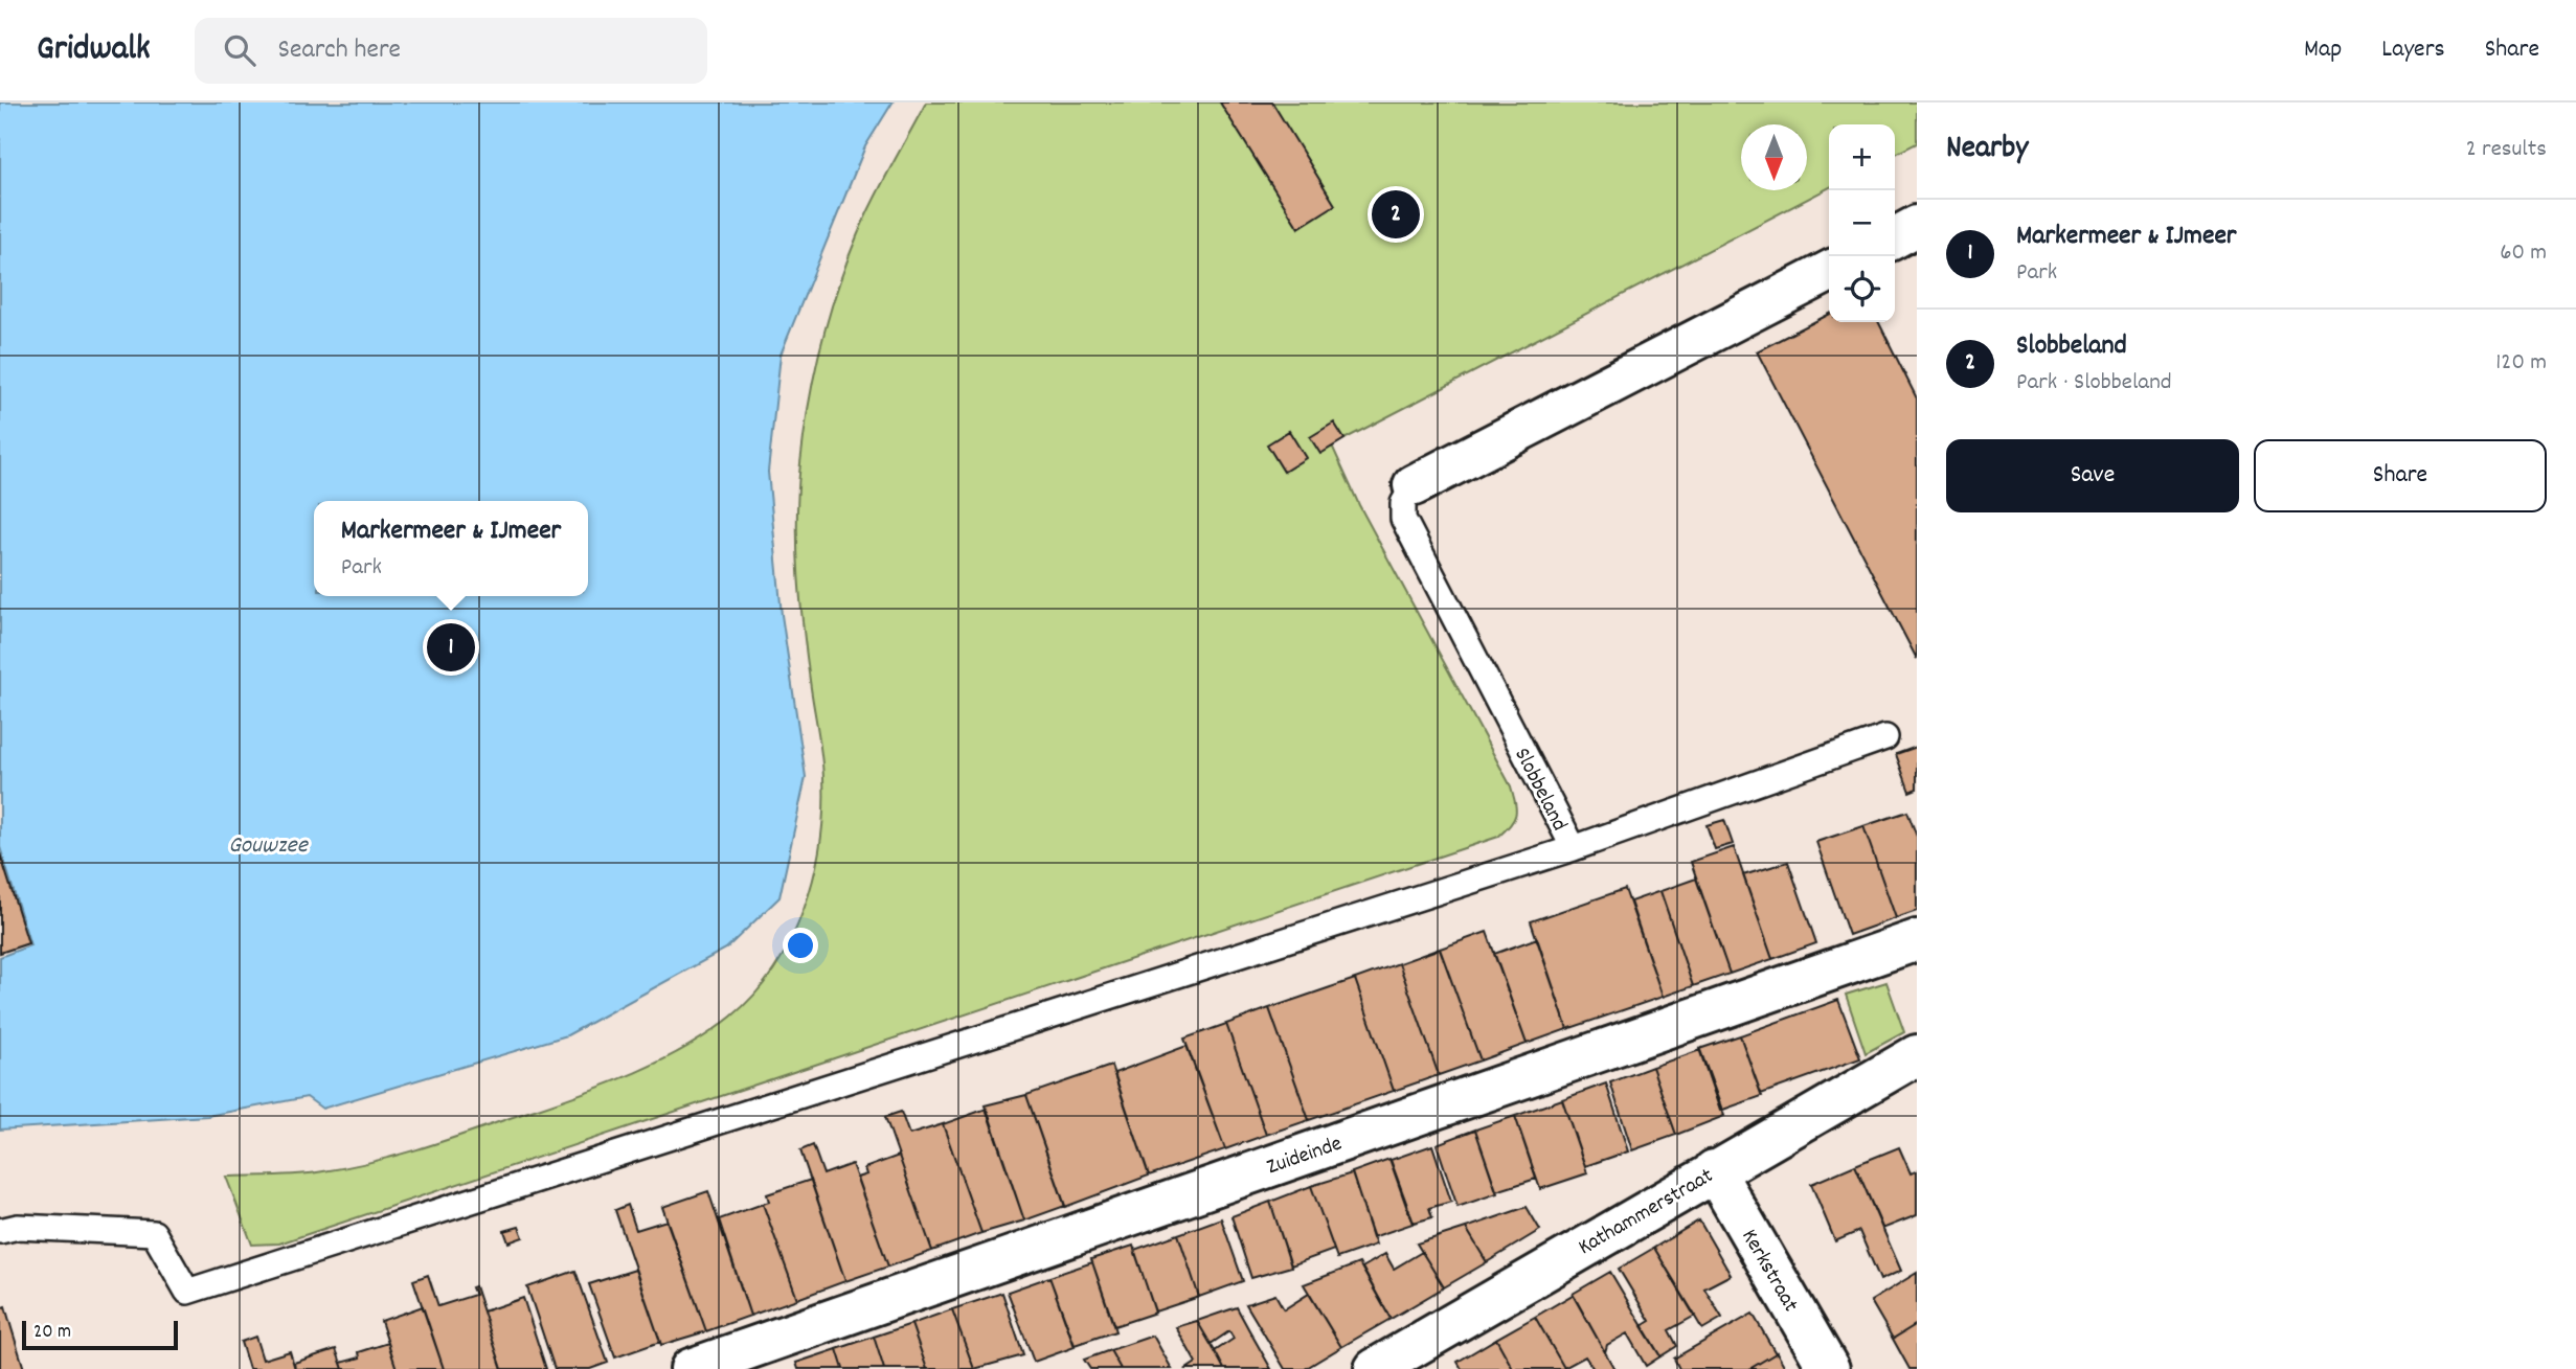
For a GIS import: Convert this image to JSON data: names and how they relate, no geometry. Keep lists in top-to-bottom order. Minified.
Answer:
{"streets":{"street":["Slobbeland","Zuideinde","Kathammerstraat","Kerkstraat"]},"crossings":[["Kathammerstraat","Kerkstraat"]],"water":["Gouwzee"],"scale_bar":"20 m","north":"bottom","page":{"header":"Gridwalk","search":"Search here","nav":["Map","Layers","Share"],"heading":["Nearby","2 results"],"map_buttons":["+","−"],"pins":["2","1"],"list":[{"mark":"1","name":"Markermeer & IJmeer","note":"Park","value":"60 m"},{"mark":"2","name":"Slobbeland","note":"Park · Slobbeland","value":"120 m"}],"buttons":["Save","Share"],"popup":["Markermeer & IJmeer","Park"],"scale":"20 m"}}
